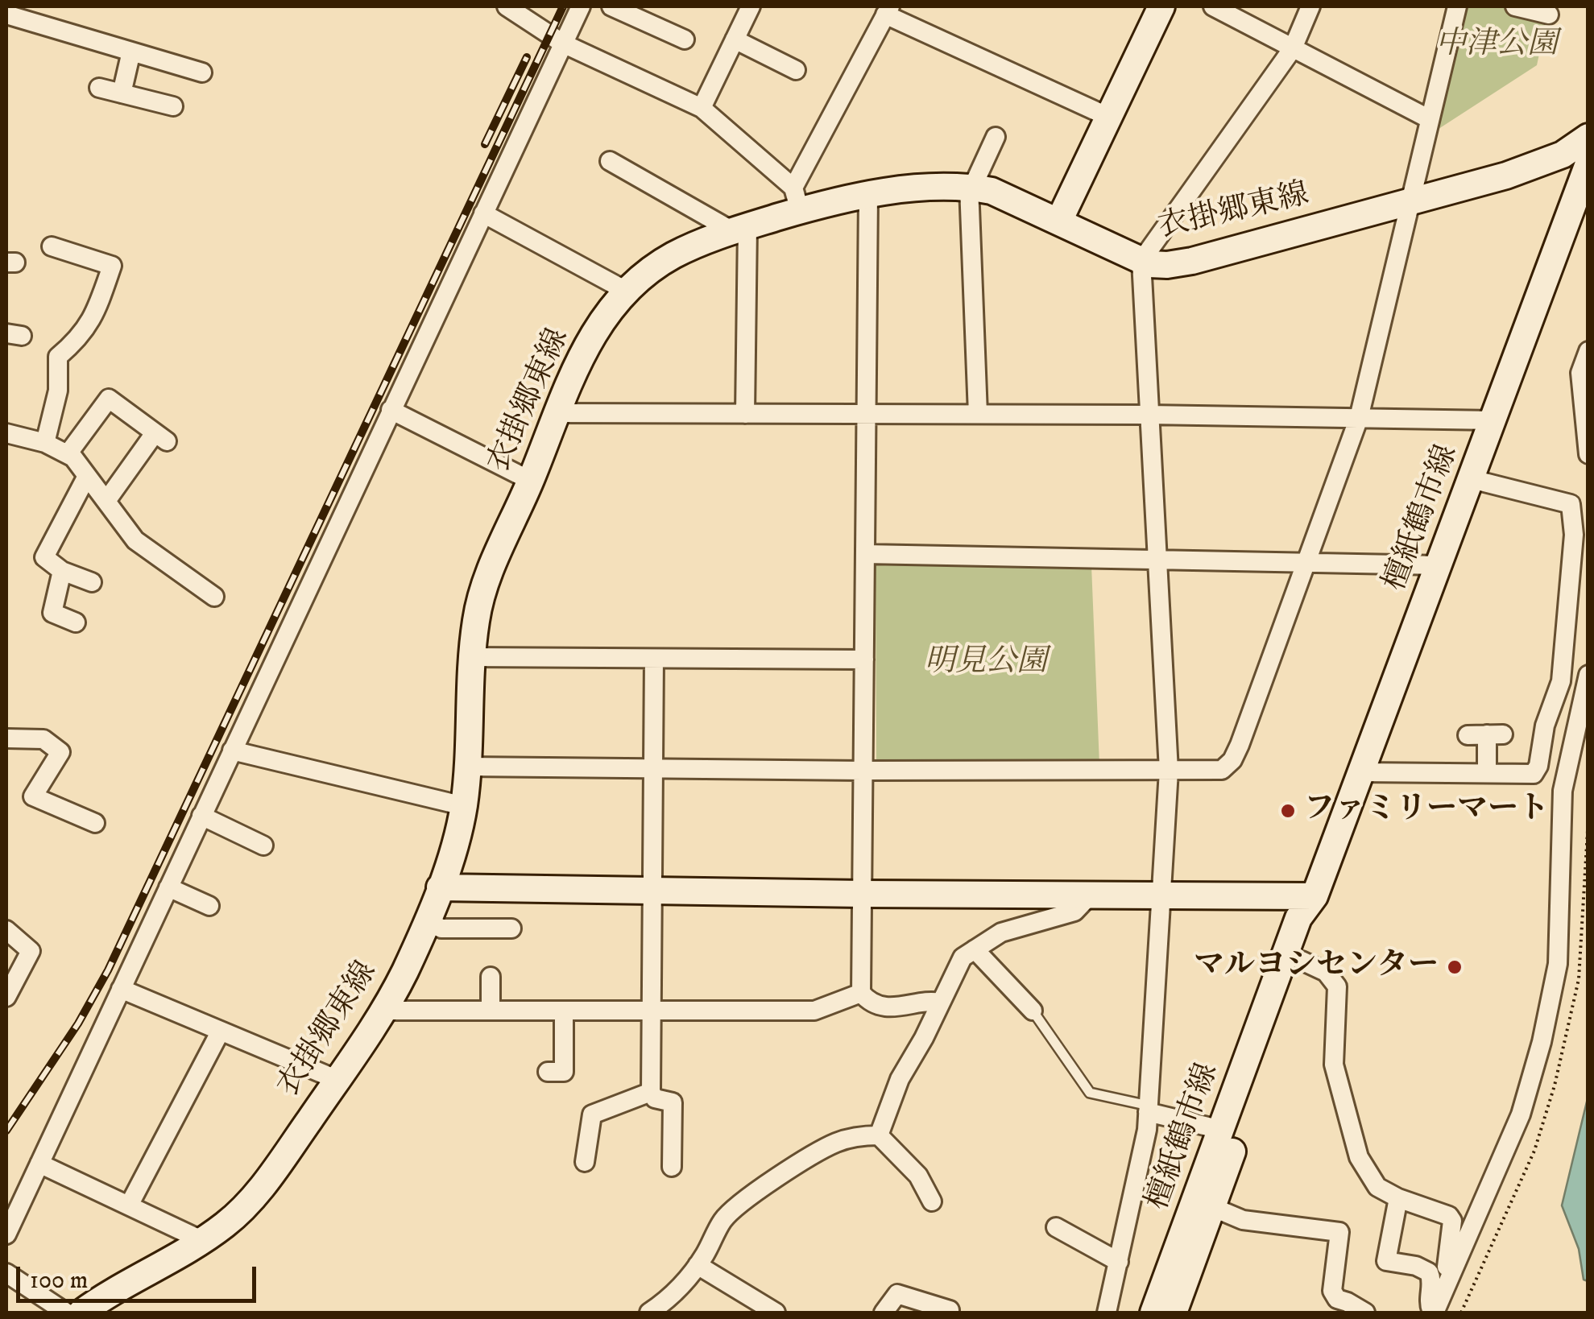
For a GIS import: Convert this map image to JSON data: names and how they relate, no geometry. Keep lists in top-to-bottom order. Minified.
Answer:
{"streets":{"main road":["衣掛郷東線","檀紙鶴市線"]},"parks":["中津公園","明見公園"],"places":["ファミリーマート","マルヨシセンター"],"scale_bar":"100 m"}
